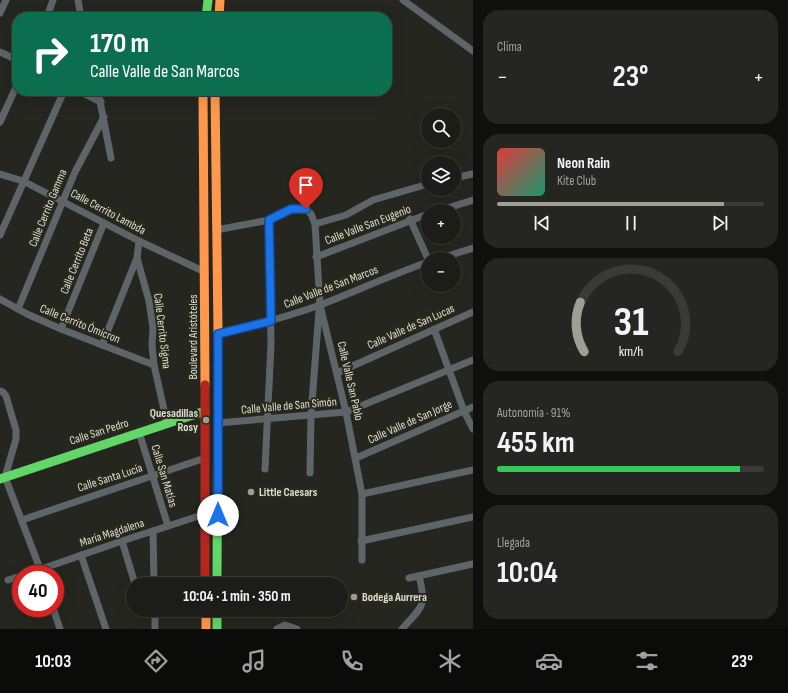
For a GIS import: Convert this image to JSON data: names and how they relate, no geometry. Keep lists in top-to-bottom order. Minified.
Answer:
{"streets":{"street":["Calle Cerrito Gamma","Calle Cerrito Lambda","Calle Valle San Eugenio","Calle Cerrito Beta","Calle Valle de San Marcos","Calle Cerrito Ómicron","Calle Valle de San Lucas","Calle Cerrito Sigma","Boulevard Aristóteles","Calle Valle San Pablo","Calle Valle de San Simón","Calle Valle de San Jorge","Calle San Pedro","Calle San Matías","Calle Santa Lucía","María Magdalena"]},"crossings":[["Calle Cerrito Gamma","Calle Cerrito Lambda"],["Calle Cerrito Gamma","Calle Cerrito Ómicron"],["Calle Cerrito Lambda","Calle Cerrito Beta"],["Calle Cerrito Lambda","Calle Cerrito Sigma"],["Calle Cerrito Lambda","Boulevard Aristóteles"],["Calle Valle San Eugenio","Calle Valle San Pablo"],["Calle Cerrito Beta","Calle Cerrito Ómicron"],["Calle Valle de San Marcos","Boulevard Aristóteles"],["Calle Valle de San Marcos","Calle Valle San Pablo"],["Calle Cerrito Ómicron","Calle Cerrito Sigma"],["Calle Valle de San Lucas","Calle Valle San Pablo"],["Calle Cerrito Sigma","Calle San Pedro"],["Boulevard Aristóteles","Calle Valle de San Simón"],["Boulevard Aristóteles","Calle San Pedro"],["Boulevard Aristóteles","Calle Santa Lucía"],["Boulevard Aristóteles","María Magdalena"],["Calle Valle San Pablo","Calle Valle de San Simón"],["Calle Valle San Pablo","Calle Valle de San Jorge"],["Calle San Pedro","Calle San Matías"],["Calle San Matías","Calle Santa Lucía"],["Calle San Matías","María Magdalena"]],"places":["Quesadillas Rosy","Little Caesars","Bodega Aurrera"],"page":{"tile":["Clima",["Autonomía · 91%","455 km"],["Llegada","10:04"]],"turn":["170 m","Calle Valle de San Marcos"],"heat":["−","23°","+"],"map_buttons":["+","−"],"song":["Neon Rain","Kite Club"],"limit":"40","trip":"10:04 · 1 min · 350 m","tabs":["10:03","23°"],"gauge":["31","km/h"]}}
